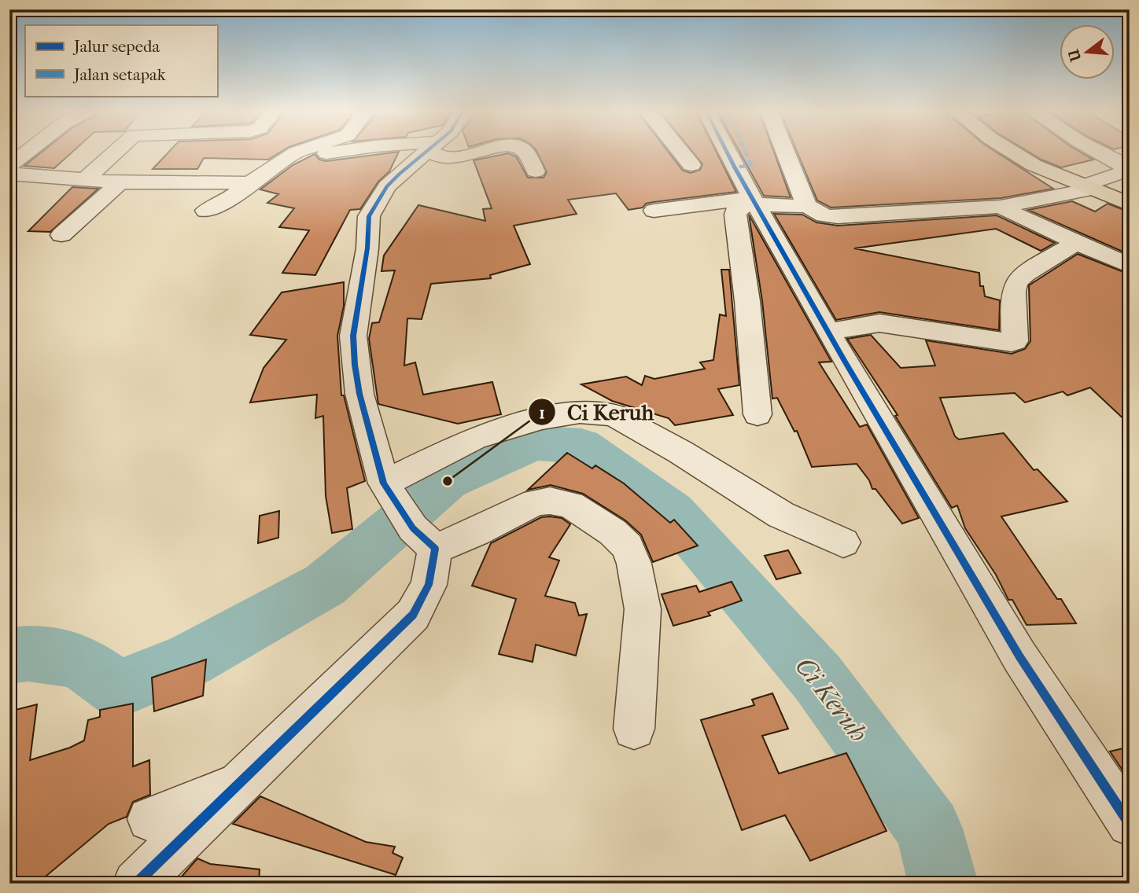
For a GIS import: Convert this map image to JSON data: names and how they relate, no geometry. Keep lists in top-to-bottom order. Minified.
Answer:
{"water":["Ci Keruh"],"places":["Ci Keruh"],"legend":["Jalur sepeda","Jalan setapak"],"north":"left"}
